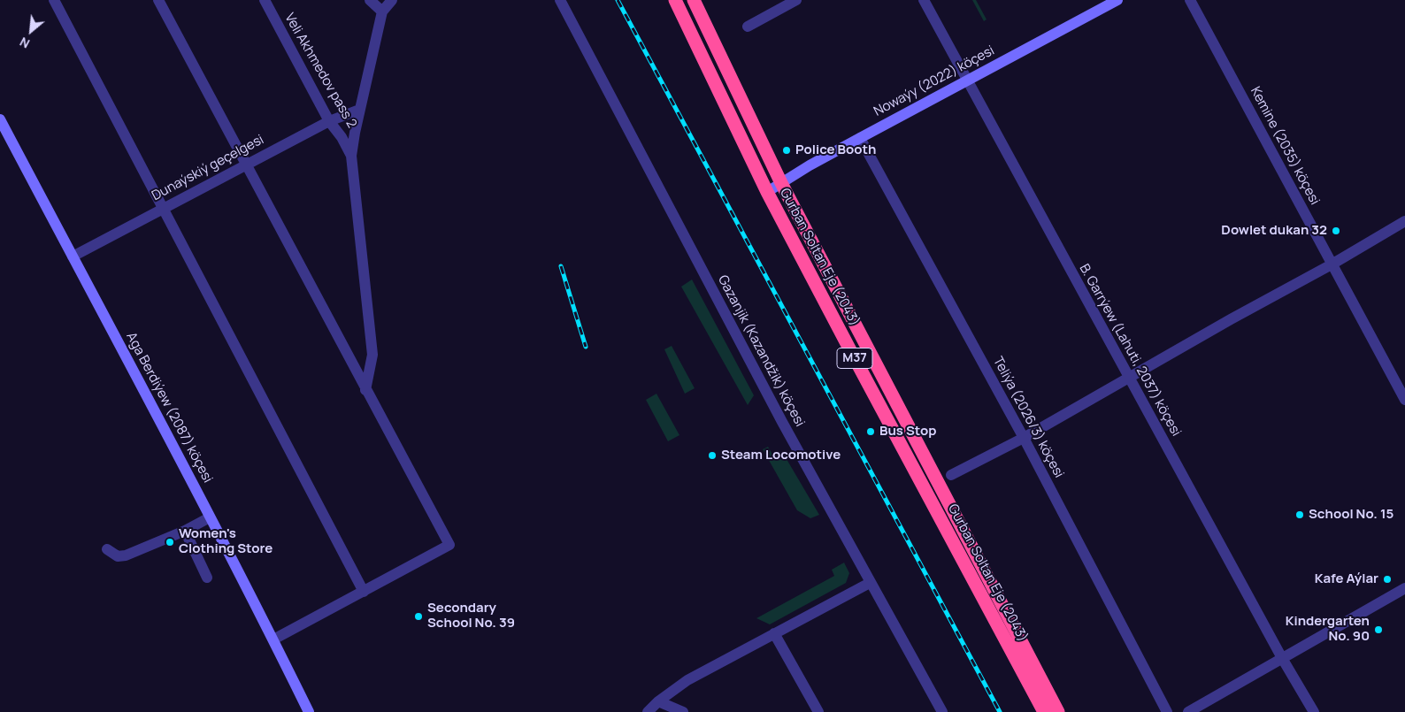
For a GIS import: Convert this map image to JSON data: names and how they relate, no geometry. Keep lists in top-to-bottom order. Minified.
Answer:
{"streets":{"highway":["Gurban Soltan Eje (2043)","M37"],"street":["Veli Akhmedov pass 2","Nowaýy (2022) köçesi","Kemine (2035) köçesi","Dunaýskiý geçelgesi","B. Garrýew (Lahuti, 2037) köçesi","Gazanjik (Kazandžik) köçesi","Aga Berdiýew (2087) köçesi","Teliýa (2026/3) köçesi"]},"crossings":[["Veli Akhmedov pass 2","Dunaýskiý geçelgesi"],["Nowaýy (2022) köçesi","Gurban Soltan Eje (2043)"],["Nowaýy (2022) köçesi","B. Garrýew (Lahuti, 2037) köçesi"],["Nowaýy (2022) köçesi","Teliýa (2026/3) köçesi"],["Dunaýskiý geçelgesi","Aga Berdiýew (2087) köçesi"]],"places":["Police Booth","Dowlet dukan 32","Bus Stop","Steam Locomotive","School No. 15","Women's Clothing Store","Kafe Aýlar","Secondary School No. 39","Kindergarten No. 90"],"north":"bottom left"}
